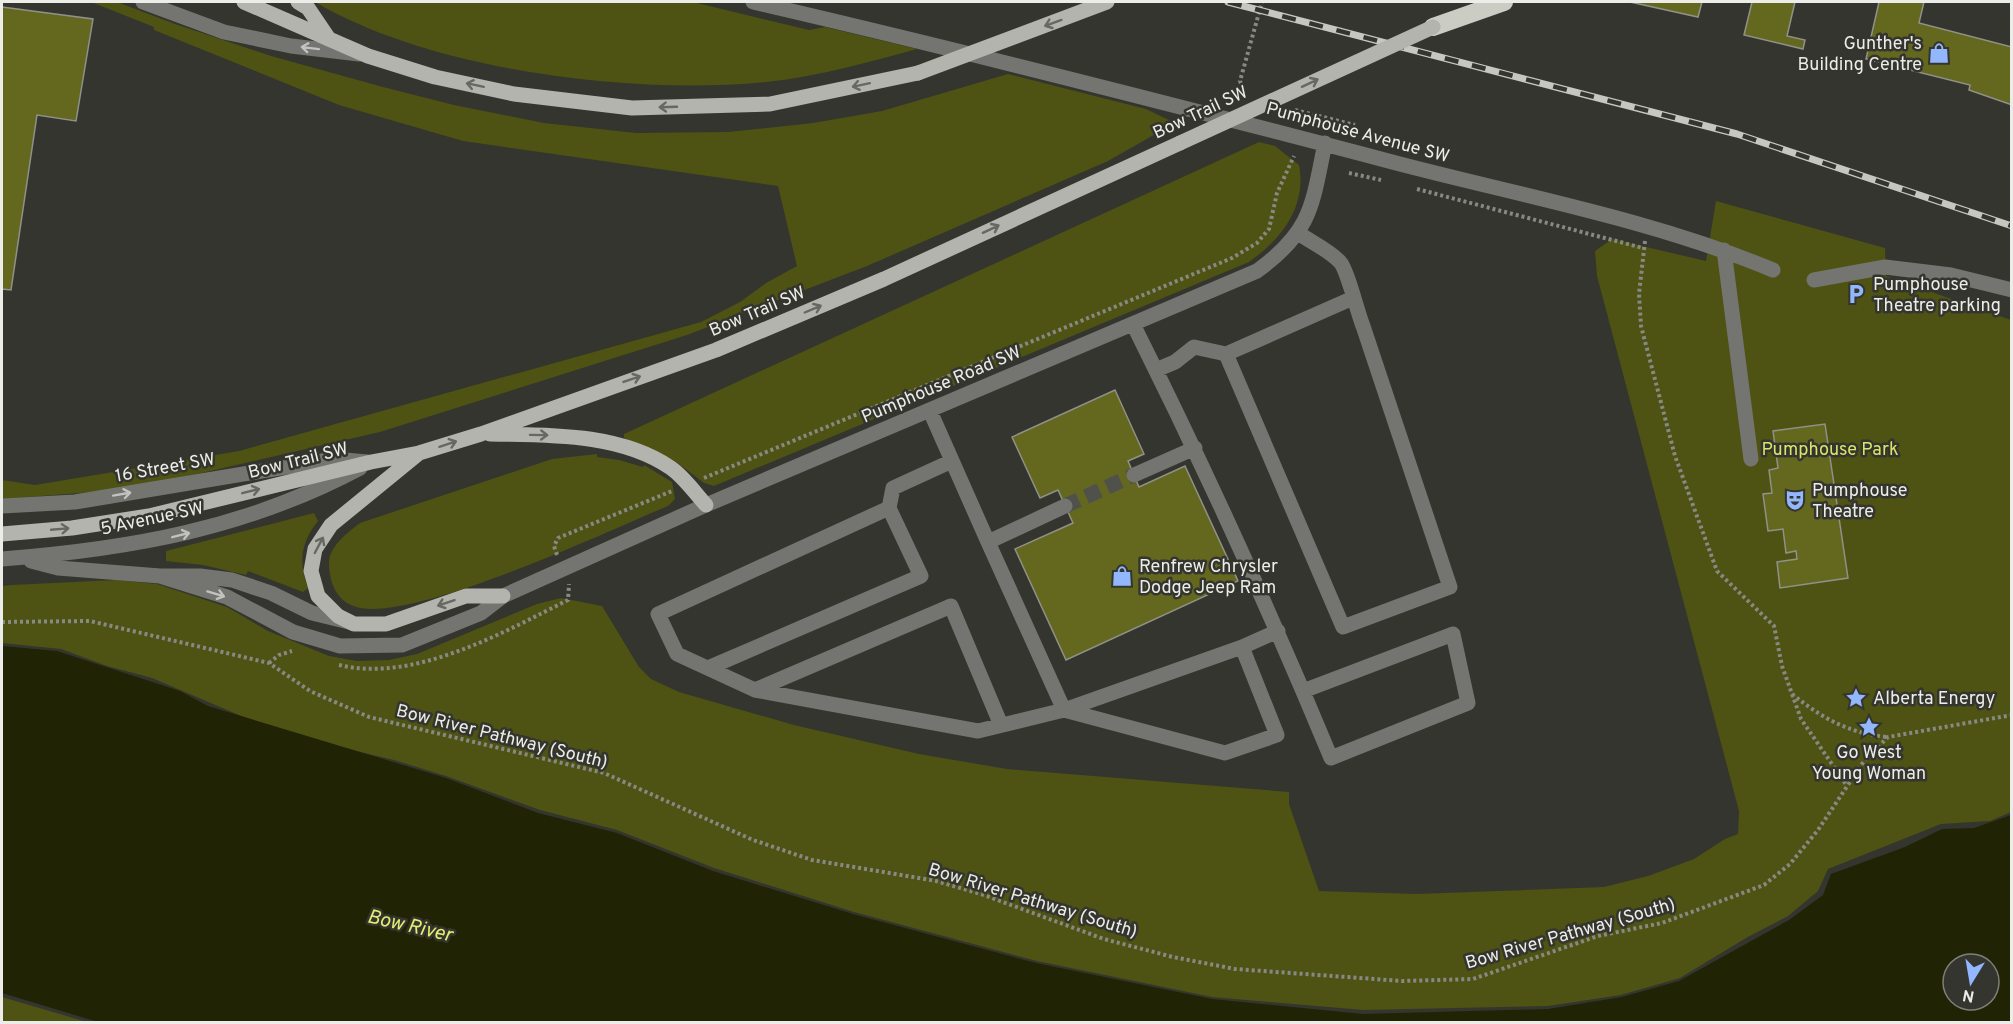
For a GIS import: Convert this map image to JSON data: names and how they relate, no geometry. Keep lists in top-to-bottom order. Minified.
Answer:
{"streets":{"main road":["Bow Trail SW"],"street":["Pumphouse Avenue SW","Pumphouse Road SW","16 Street SW","5 Avenue SW"],"path":["Bow River Pathway (South)"]},"crossings":[["Bow Trail SW","16 Street SW"],["Bow Trail SW","5 Avenue SW"],["Pumphouse Avenue SW","Pumphouse Road SW"],["16 Street SW","5 Avenue SW"]],"one_way":["Bow Trail SW"],"water":["Bow River"],"parks":["Pumphouse Park"],"places":{"shop":["Gunther's Building Centre","Renfrew Chrysler Dodge Jeep Ram"],"parking":["Pumphouse Theatre parking"],"theatre":["Pumphouse Theatre"],"place":["Alberta Energy","Go West Young Woman"]},"north":"bottom"}
